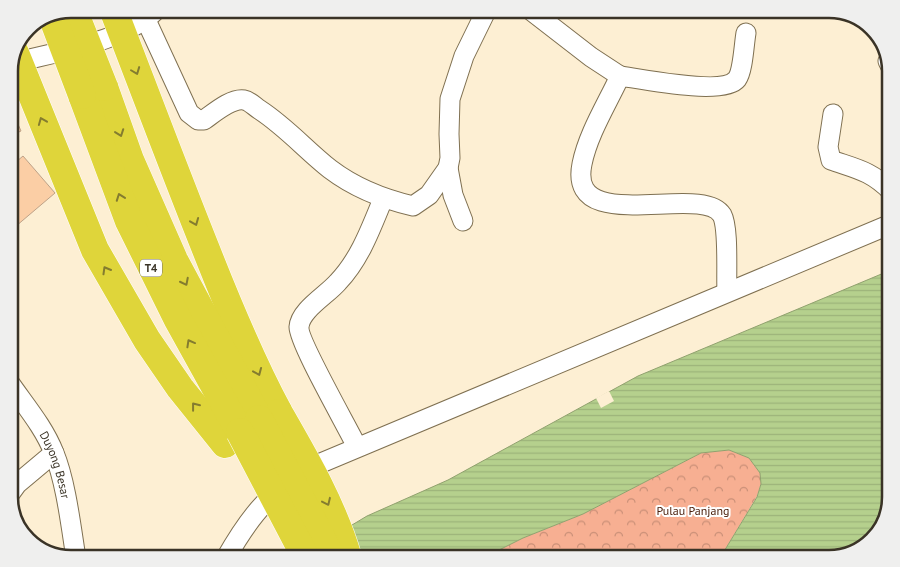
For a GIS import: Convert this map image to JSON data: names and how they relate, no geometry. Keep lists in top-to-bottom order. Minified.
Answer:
{"streets":{"highway":["T4"],"street":["Duyong Besar"]},"parks":["Pulau Panjang"]}
